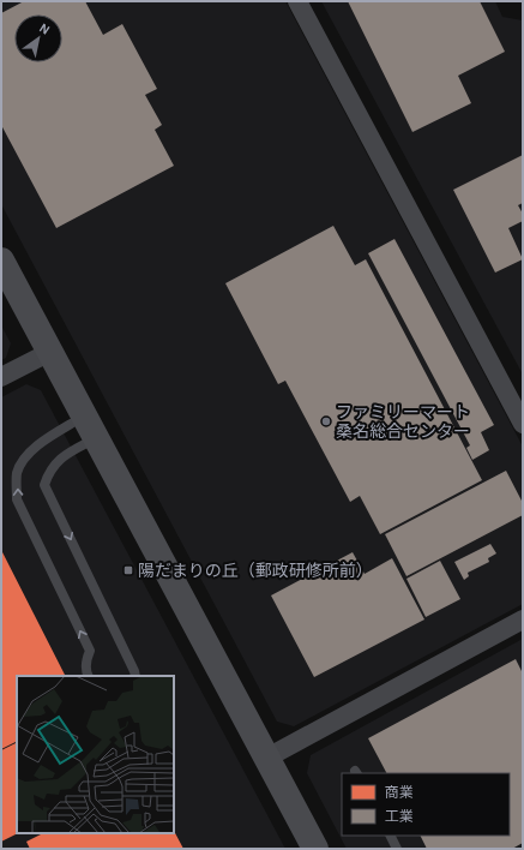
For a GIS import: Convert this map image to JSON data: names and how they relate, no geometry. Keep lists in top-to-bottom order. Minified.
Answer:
{"places":{"other":["ファミリーマート 桑名総合センター"],"transit":["陽だまりの丘（郵政研修所前）"]},"legend":["商業","工業"],"north":"top right"}
